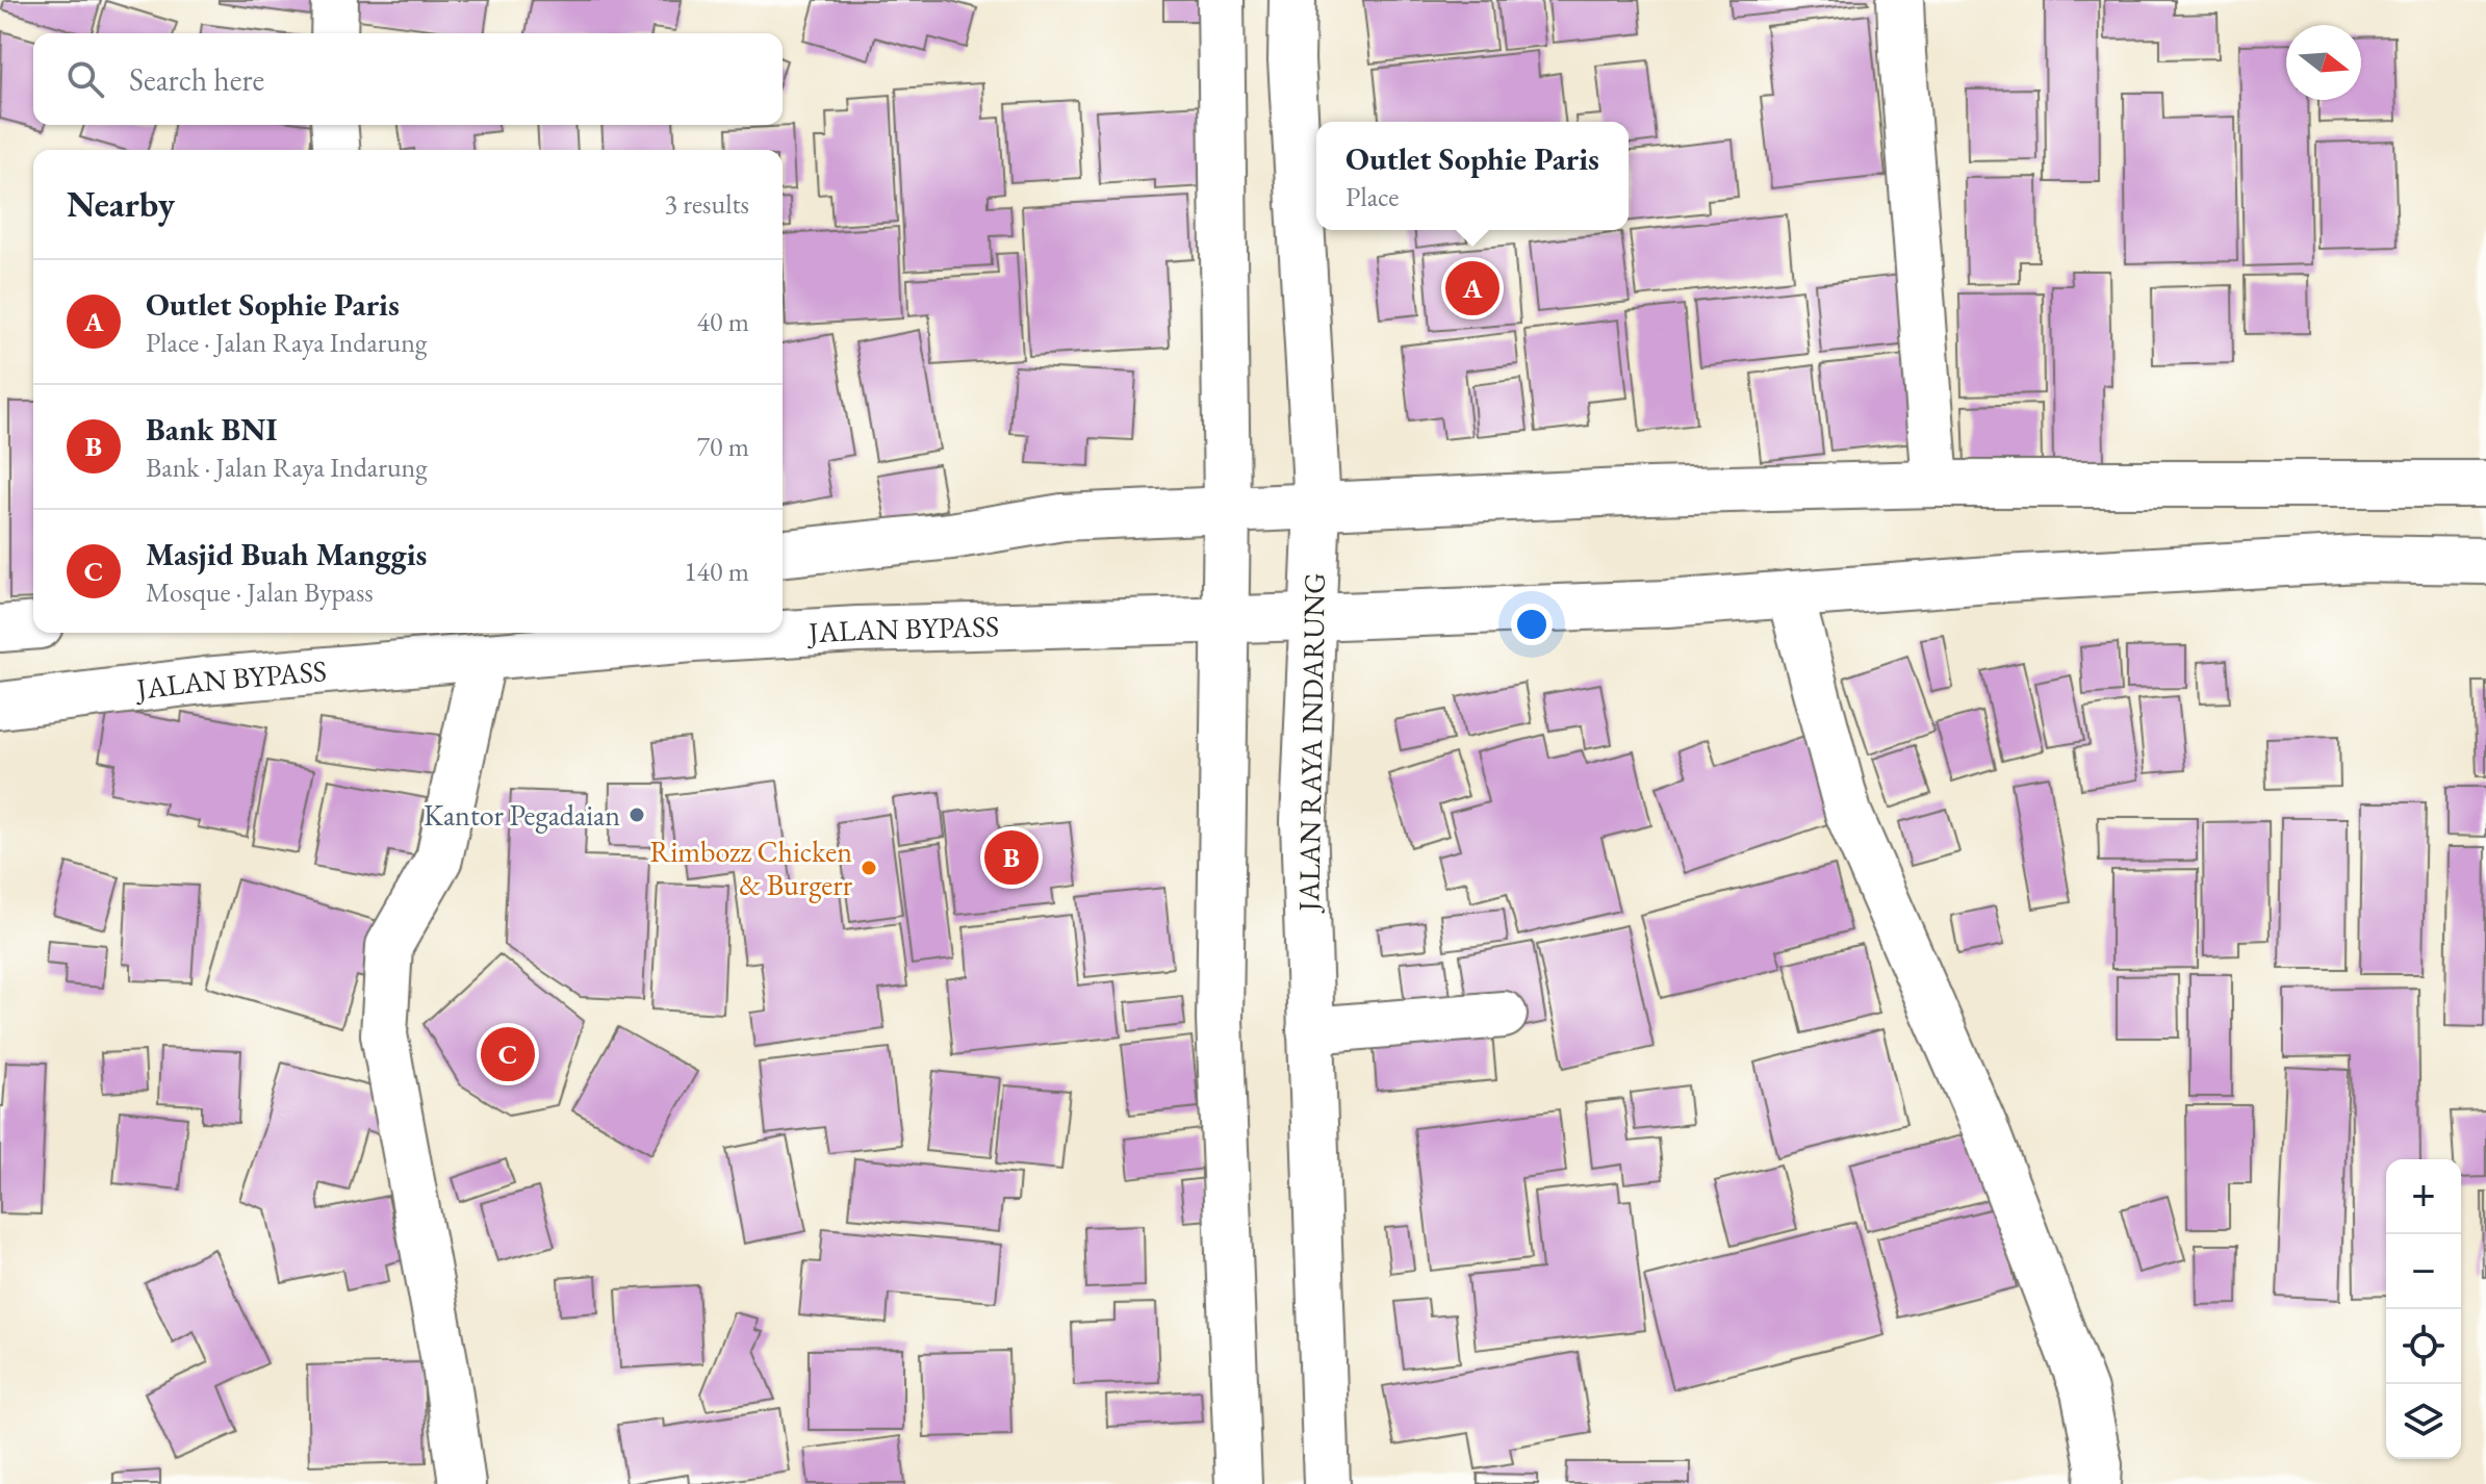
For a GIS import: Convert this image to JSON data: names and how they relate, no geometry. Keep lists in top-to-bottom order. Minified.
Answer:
{"streets":{"main road":["JALAN BYPASS","JALAN RAYA INDARUNG"]},"crossings":[["JALAN BYPASS","JALAN RAYA INDARUNG"]],"places":["Kantor Pegadaian","Rimbozz Chicken & Burgerr"],"north":"right","page":{"search":"Search here","popup":["Outlet Sophie Paris","Place"],"heading":["Nearby","3 results"],"pins":["A","B","C"],"list":[{"mark":"A","name":"Outlet Sophie Paris","note":"Place · Jalan Raya Indarung","value":"40 m"},{"mark":"B","name":"Bank BNI","note":"Bank · Jalan Raya Indarung","value":"70 m"},{"mark":"C","name":"Masjid Buah Manggis","note":"Mosque · Jalan Bypass","value":"140 m"}],"map_buttons":["+","−"]}}
